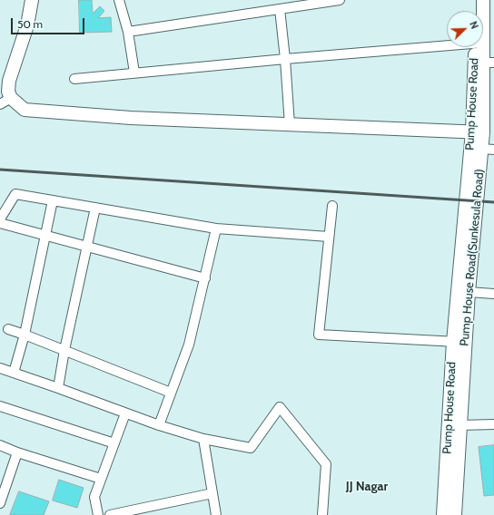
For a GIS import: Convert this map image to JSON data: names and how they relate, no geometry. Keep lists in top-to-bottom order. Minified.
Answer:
{"streets":{"main road":["Pump House Road","Pump House Road(Sunkesula Road)"]},"crossings":[["Pump House Road","Pump House Road(Sunkesula Road)"]],"districts":["JJ Nagar"],"scale_bar":"50 m","north":"top right"}
